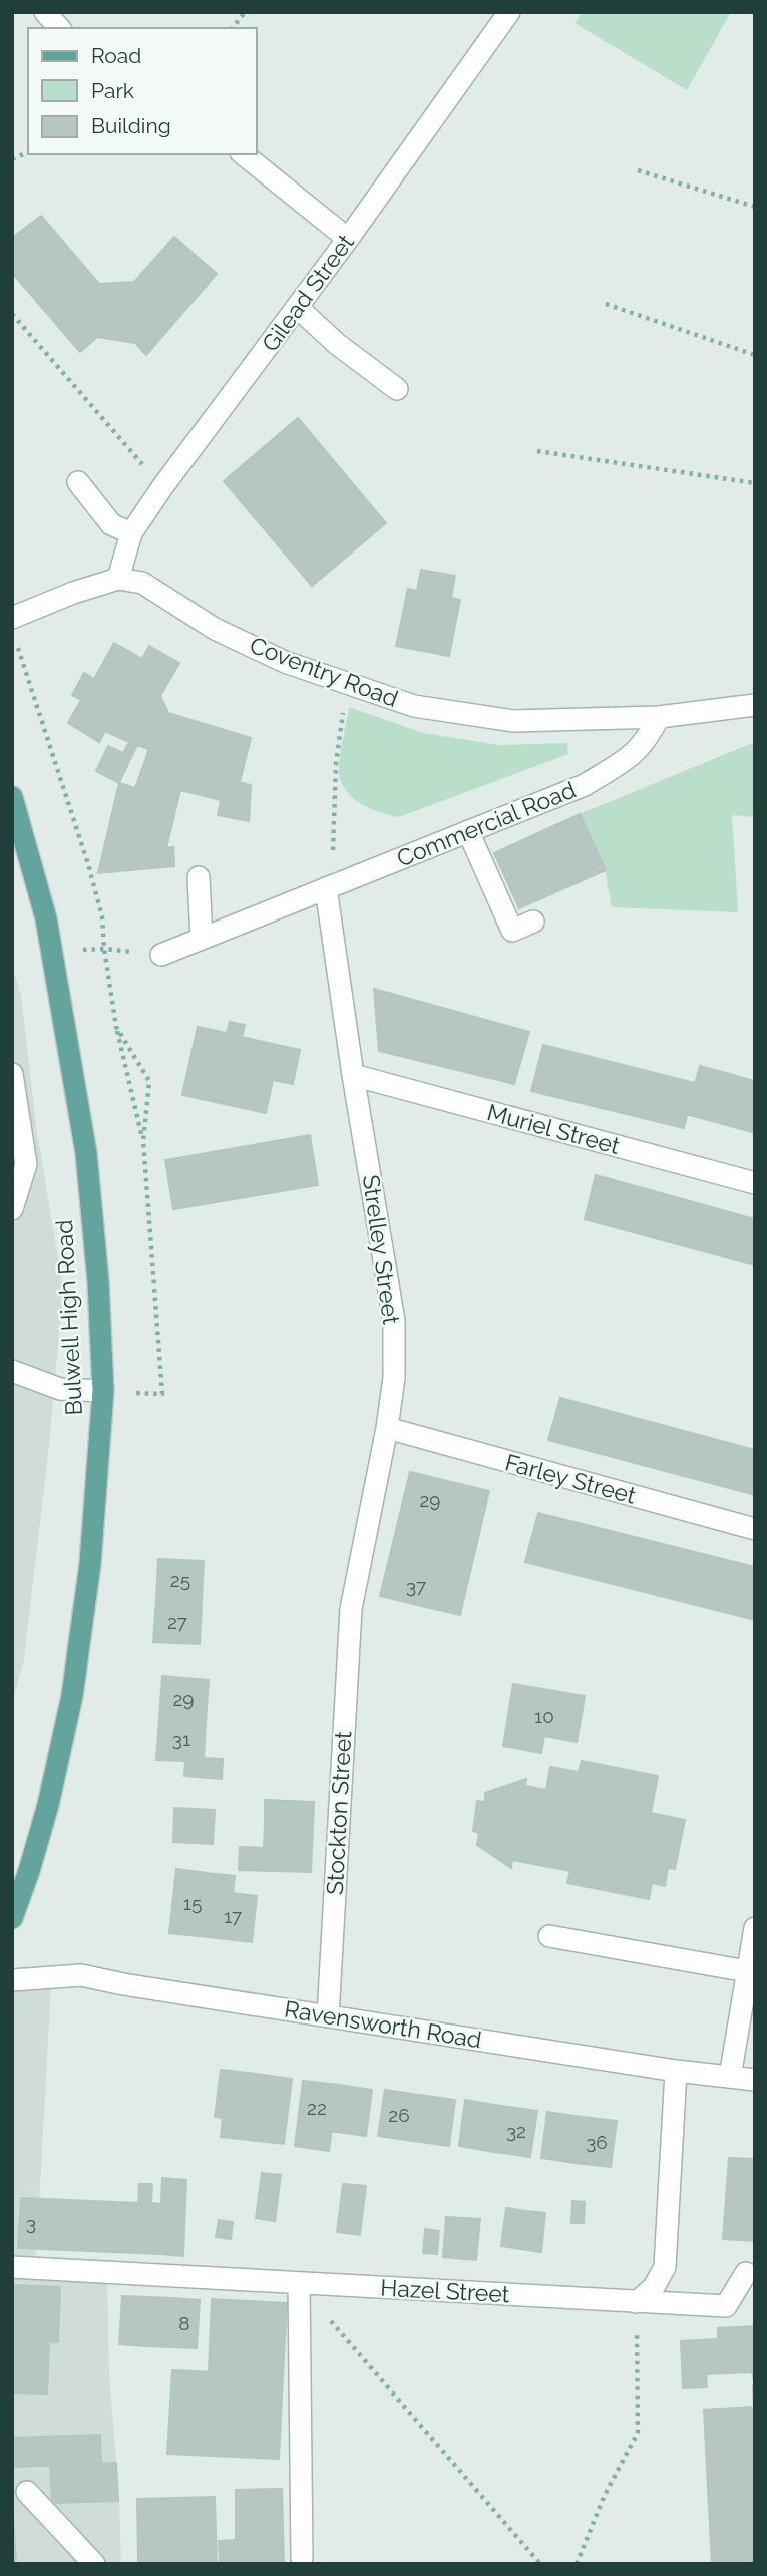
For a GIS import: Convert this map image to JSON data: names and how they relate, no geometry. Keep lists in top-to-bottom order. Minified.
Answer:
{"streets":{"main road":["Bulwell High Road"],"street":["Gilead Street","Coventry Road","Commercial Road","Muriel Street","Strelley Street","Farley Street","Stockton Street","Ravensworth Road","Hazel Street"]},"crossings":[["Gilead Street","Coventry Road"],["Coventry Road","Commercial Road"],["Commercial Road","Strelley Street"],["Muriel Street","Strelley Street"],["Strelley Street","Farley Street"],["Strelley Street","Stockton Street"],["Stockton Street","Ravensworth Road"]],"house_numbers":["29","25","37","27","29","10","31","15","17","22","26","32","36","3","8"],"legend":["Road","Park","Building"]}
